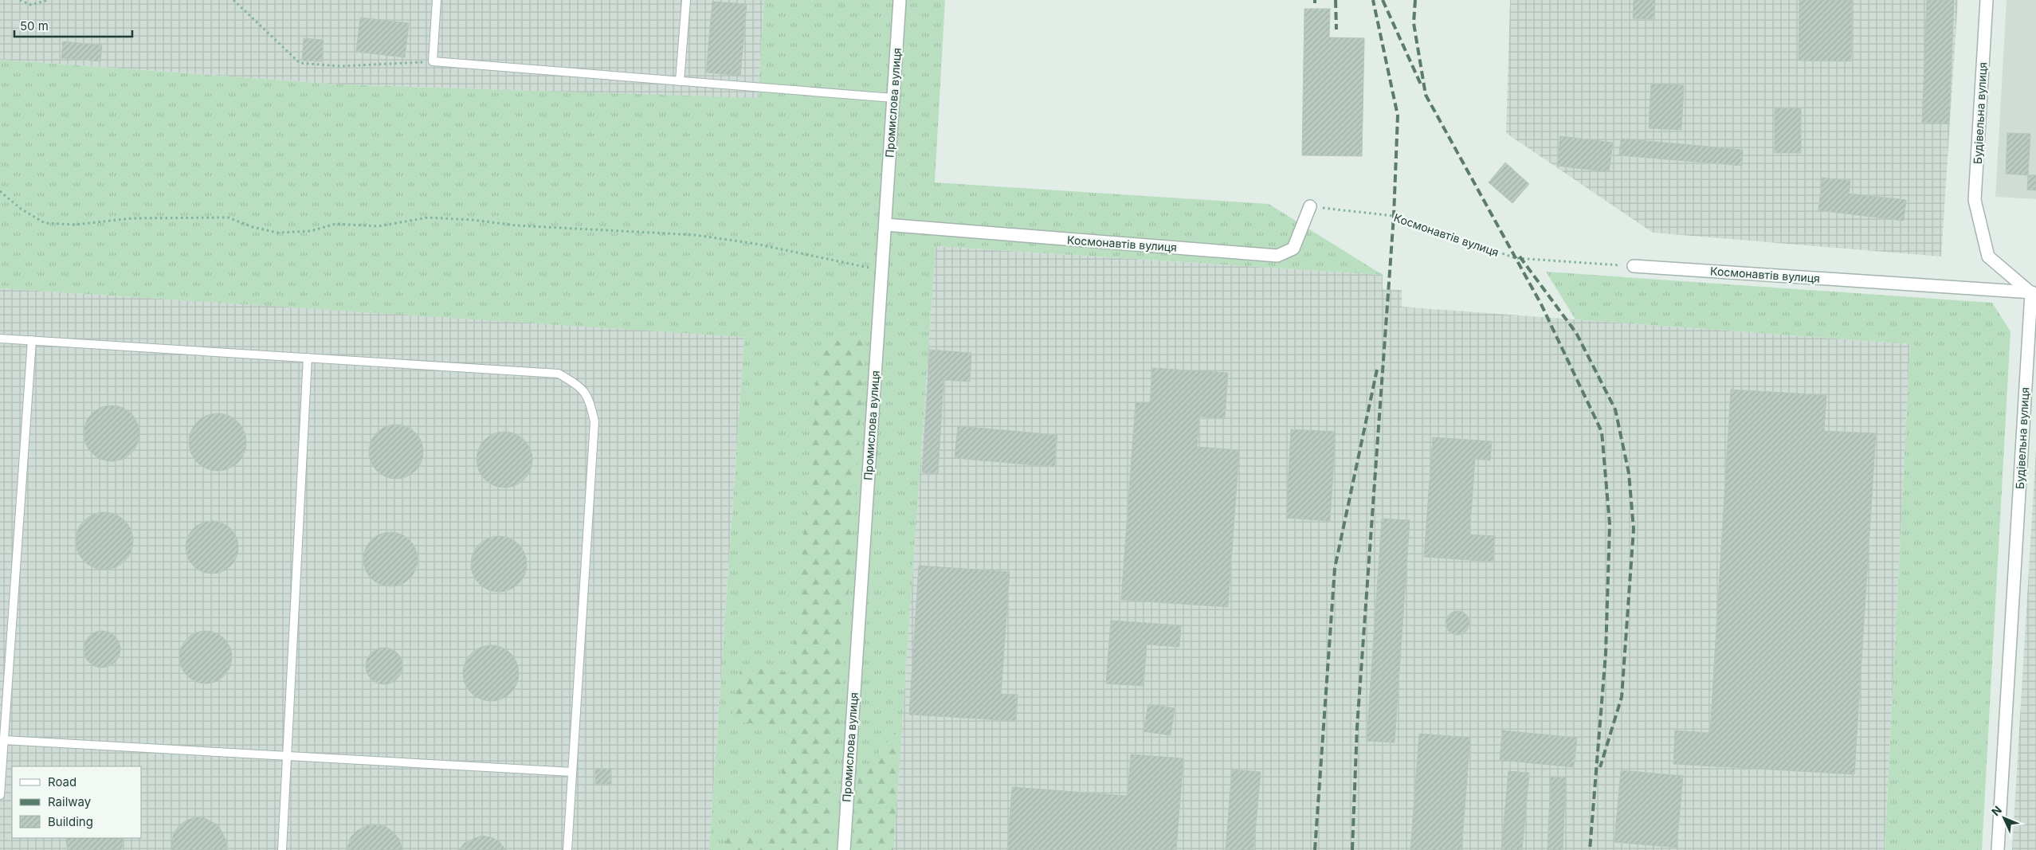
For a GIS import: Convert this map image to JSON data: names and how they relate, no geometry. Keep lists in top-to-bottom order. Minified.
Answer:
{"streets":{"street":["Промислова вулиця","Будівельна вулиця","Космонавтів вулиця"]},"crossings":[["Промислова вулиця","Космонавтів вулиця"],["Будівельна вулиця","Космонавтів вулиця"]],"legend":["Road","Railway","Building"],"scale_bar":"50 m","north":"top left"}
